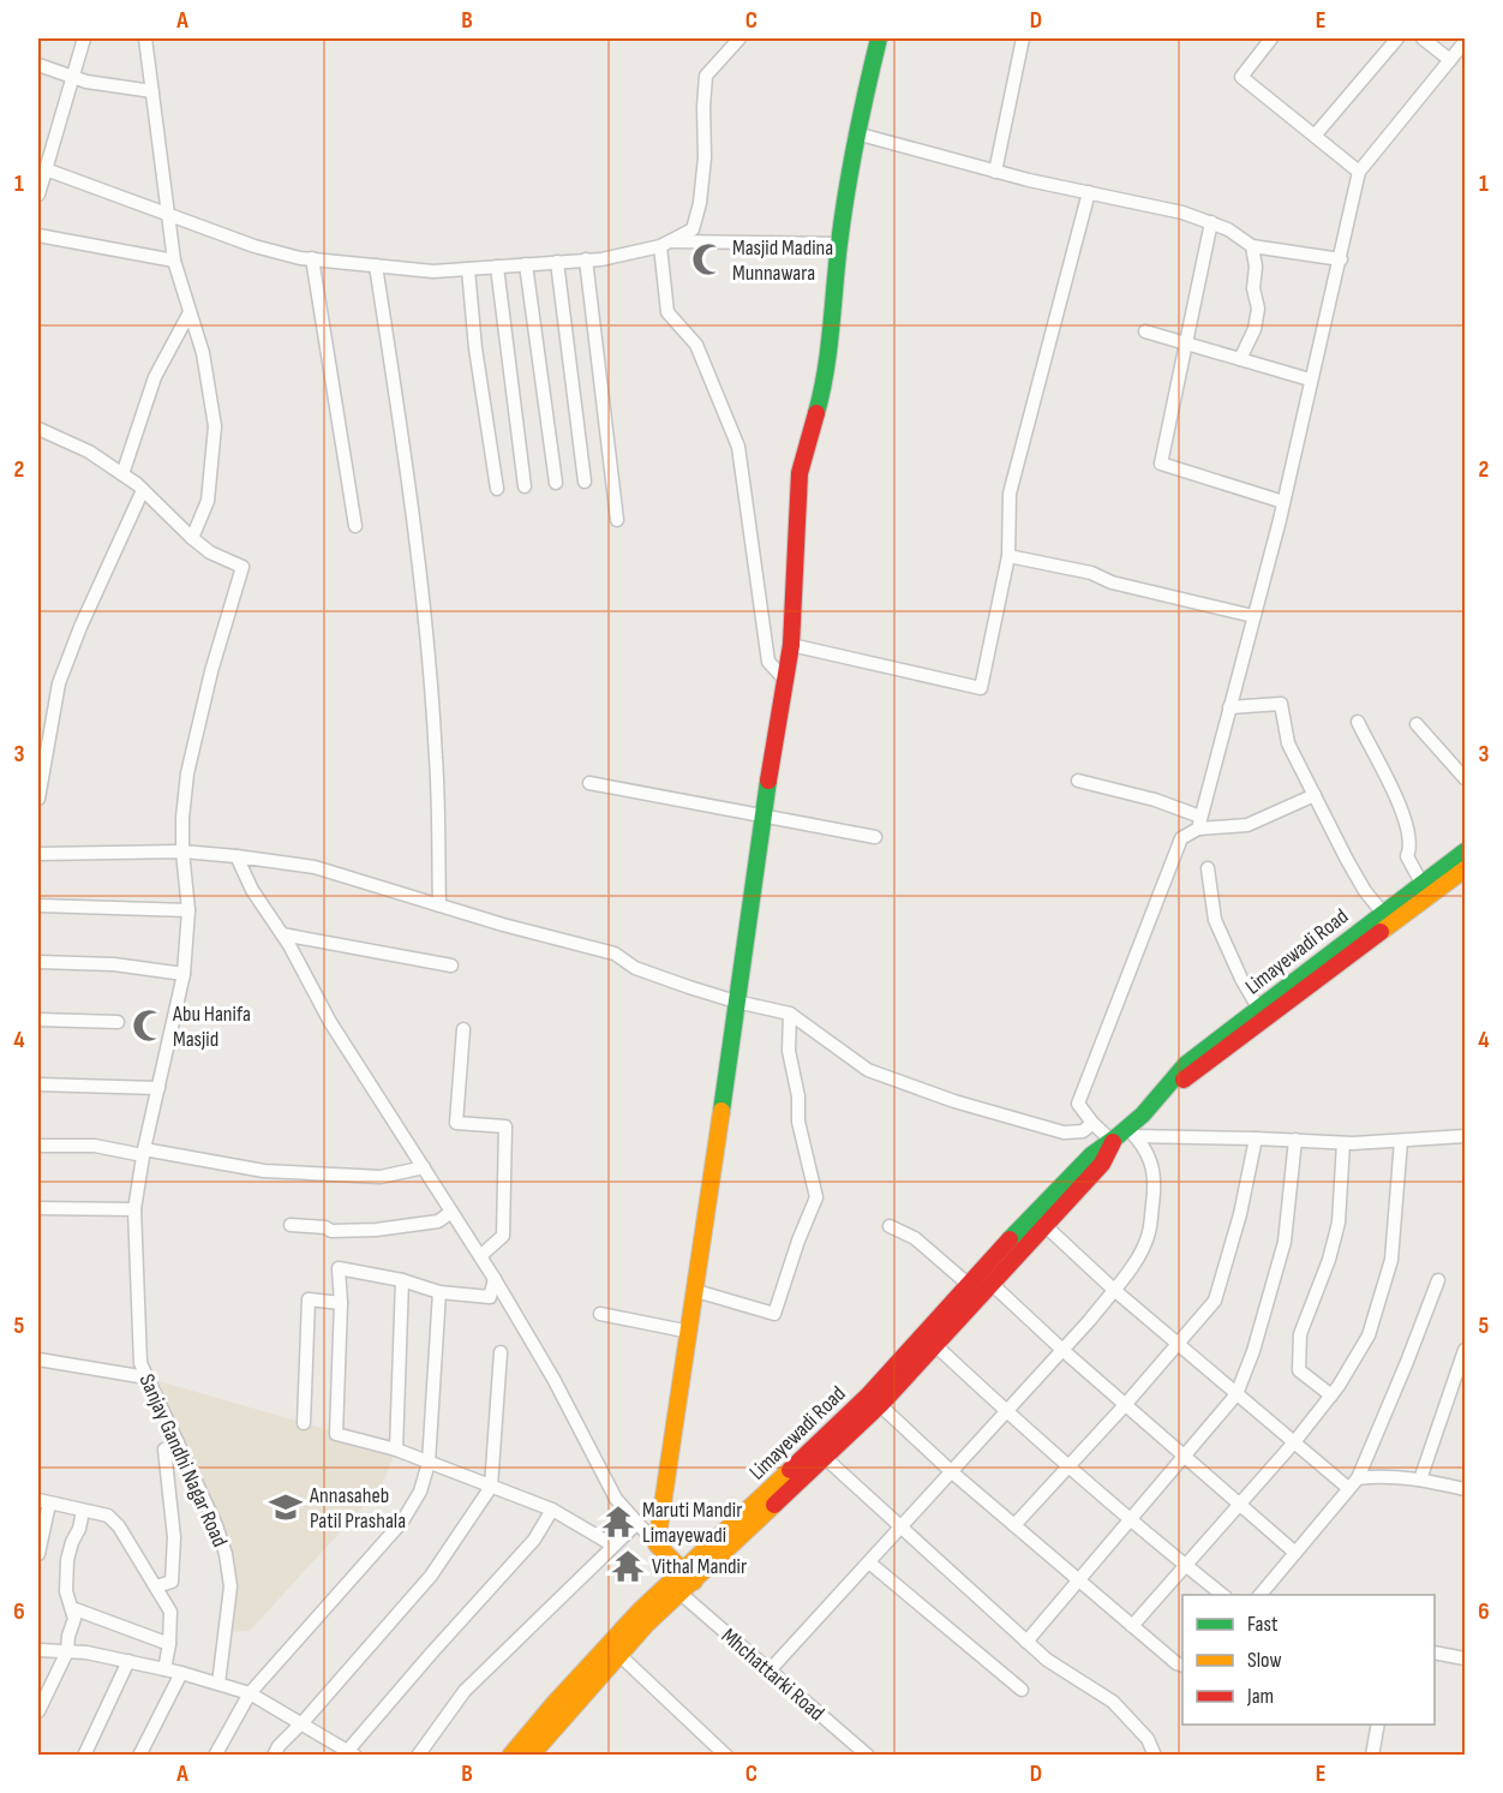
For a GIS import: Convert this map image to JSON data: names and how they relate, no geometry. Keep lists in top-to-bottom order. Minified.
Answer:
{"streets":{"street":["Limayewadi Road","Sanjay Gandhi Nagar Road","Mhchattarki Road"]},"crossings":[["Limayewadi Road","Mhchattarki Road"]],"places":{"mosque":["Masjid Madina Munnawara","Abu Hanifa Masjid"],"school or university":["Annasaheb Patil Prashala"],"temple":["Maruti Mandir Limayewadi","Vithal Mandir"]},"legend":["Fast","Slow","Jam"],"grid":{"columns":["A","B","C","D","E"],"rows":["1","2","3","4","5","6"]}}
